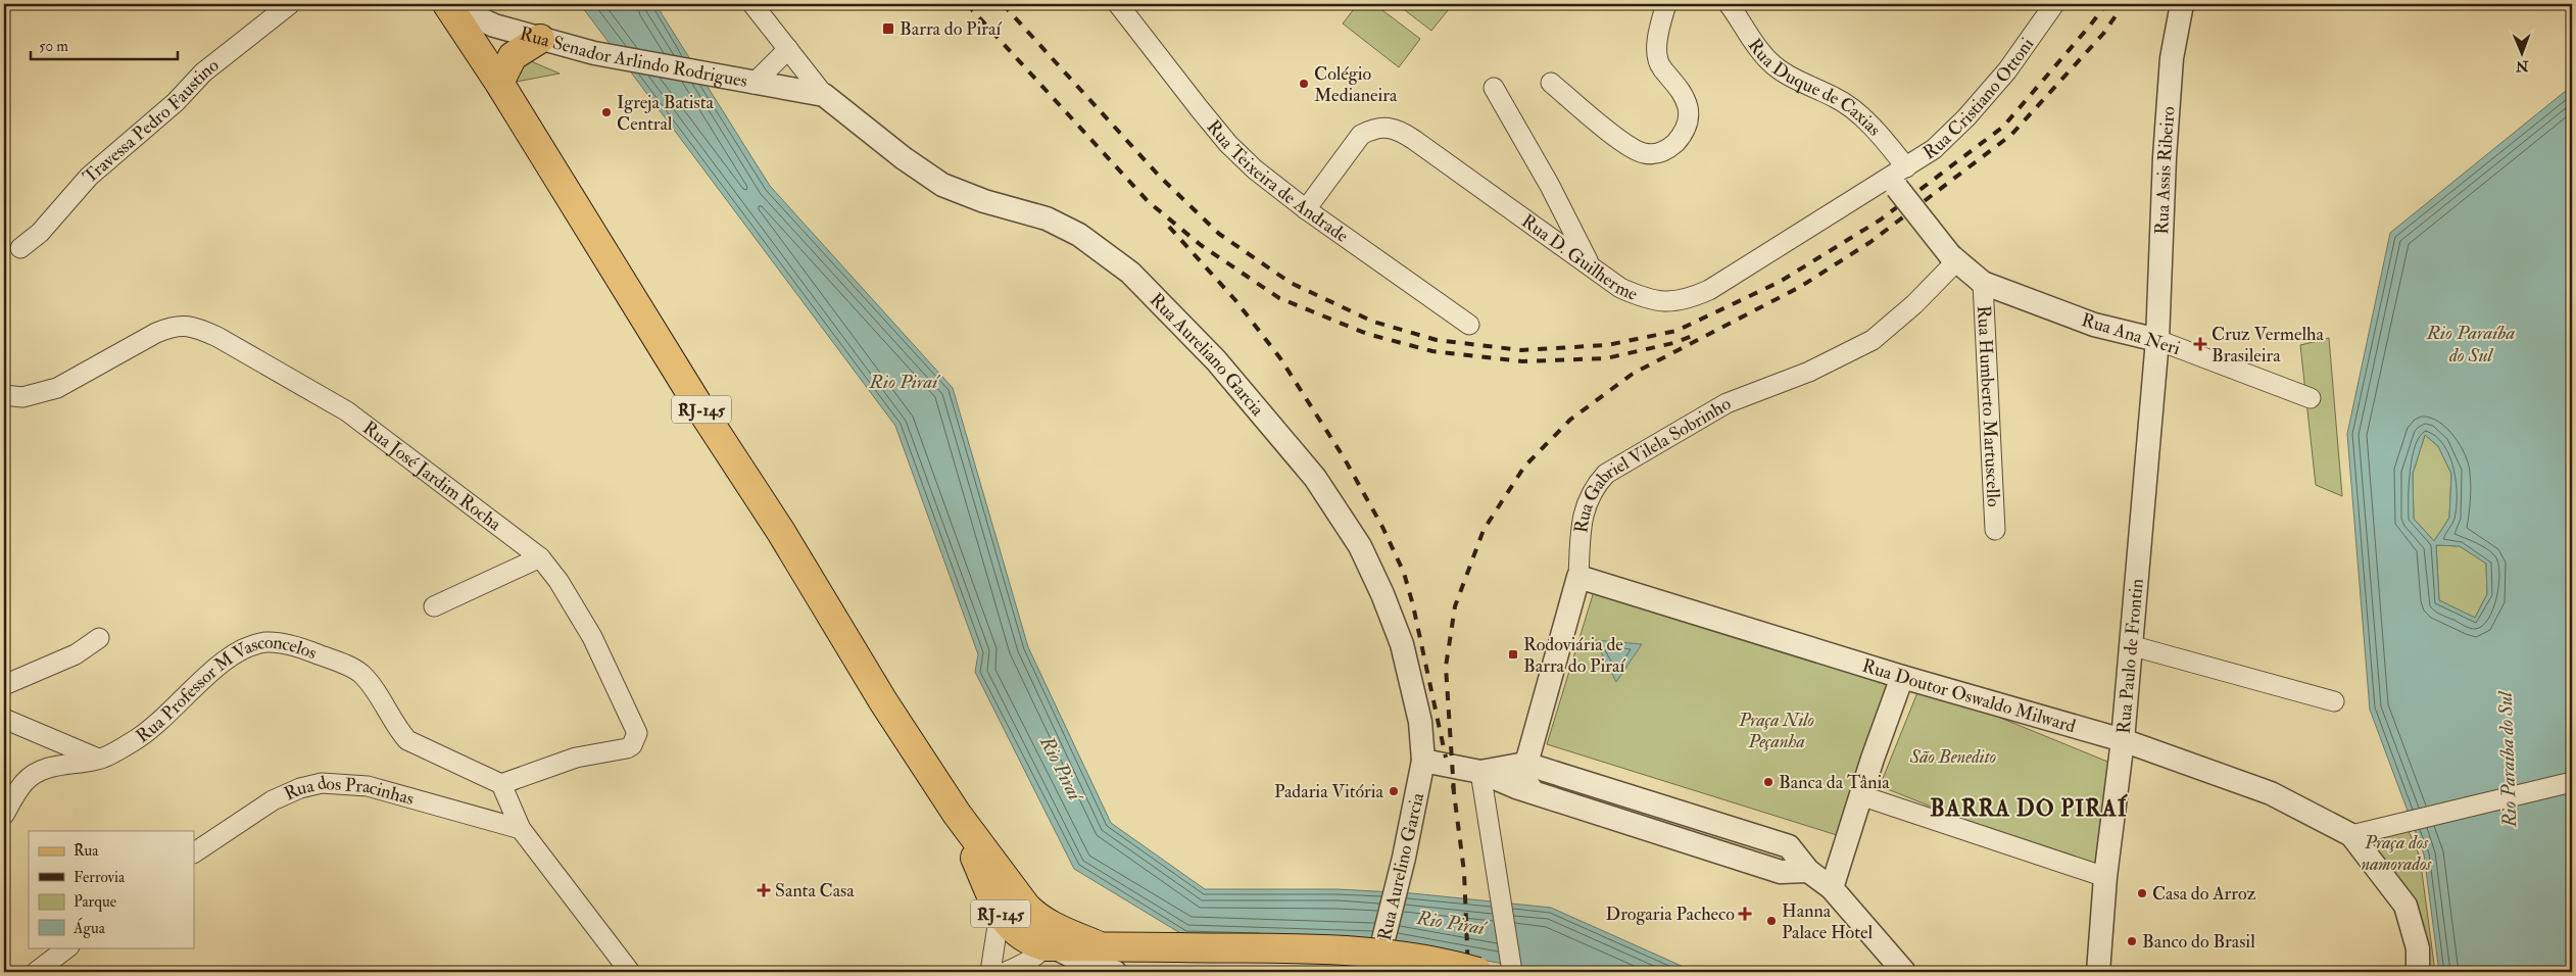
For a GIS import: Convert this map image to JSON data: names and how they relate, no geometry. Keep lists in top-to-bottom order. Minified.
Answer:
{"streets":{"main road":["RJ-145"],"street":["Rua Senador Arlindo Rodrigues","Rua Duque de Caxias","Rua Cristiano Ottoni","Travessa Pedro Faustino","Rua Assis Ribeiro","Rua Teixeira de Andrade","Rua D. Guilherme","Rua Ana Neri","Rua Aureliano Garcia","Rua Humberto Martuscello","Rua Gabriel Vilela Sobrinho","Rua José Jardim Rocha","Rua Paulo de Frontin","Rua Doutor Oswaldo Milward","Rua Professor M Vasconcelos","Rua dos Pracinhas","Rua Aurelino Garcia"]},"crossings":[["Rua Senador Arlindo Rodrigues","Rua Aureliano Garcia"],["Rua Senador Arlindo Rodrigues","RJ-145"],["Rua Duque de Caxias","Rua Cristiano Ottoni"],["Rua Duque de Caxias","Rua D. Guilherme"],["Rua Duque de Caxias","Rua Ana Neri"],["Rua Duque de Caxias","Rua Gabriel Vilela Sobrinho"],["Rua Cristiano Ottoni","Rua D. Guilherme"],["Rua Assis Ribeiro","Rua Ana Neri"],["Rua Assis Ribeiro","Rua Paulo de Frontin"],["Rua Teixeira de Andrade","Rua D. Guilherme"],["Rua Ana Neri","Rua Humberto Martuscello"],["Rua Ana Neri","Rua Gabriel Vilela Sobrinho"],["Rua Ana Neri","Rua Paulo de Frontin"],["Rua Aureliano Garcia","Rua Aurelino Garcia"],["Rua Gabriel Vilela Sobrinho","Rua Doutor Oswaldo Milward"],["Rua José Jardim Rocha","Rua Professor M Vasconcelos"],["Rua Paulo de Frontin","Rua Doutor Oswaldo Milward"]],"districts":["BARRA DO PIRAÍ"],"water":["Rio Paraíba do Sul","Rio Piraí"],"parks":["Praça Nilo Peçanha","São Benedito","Praça dos namorados"],"places":{"transit":["Barra do Piraí","Rodoviária de Barra do Piraí"],"other":["Colégio Medianeira","Igreja Batista Central","Banca da Tânia","Padaria Vitória","Casa do Arroz","Hanna Palace Hotel","Banco do Brasil"],"health":["Cruz Vermelha Brasileira","Santa Casa","Drogaria Pacheco"]},"legend":["Rua","Ferrovia","Parque","Água"],"scale_bar":"50 m","north":"bottom"}
